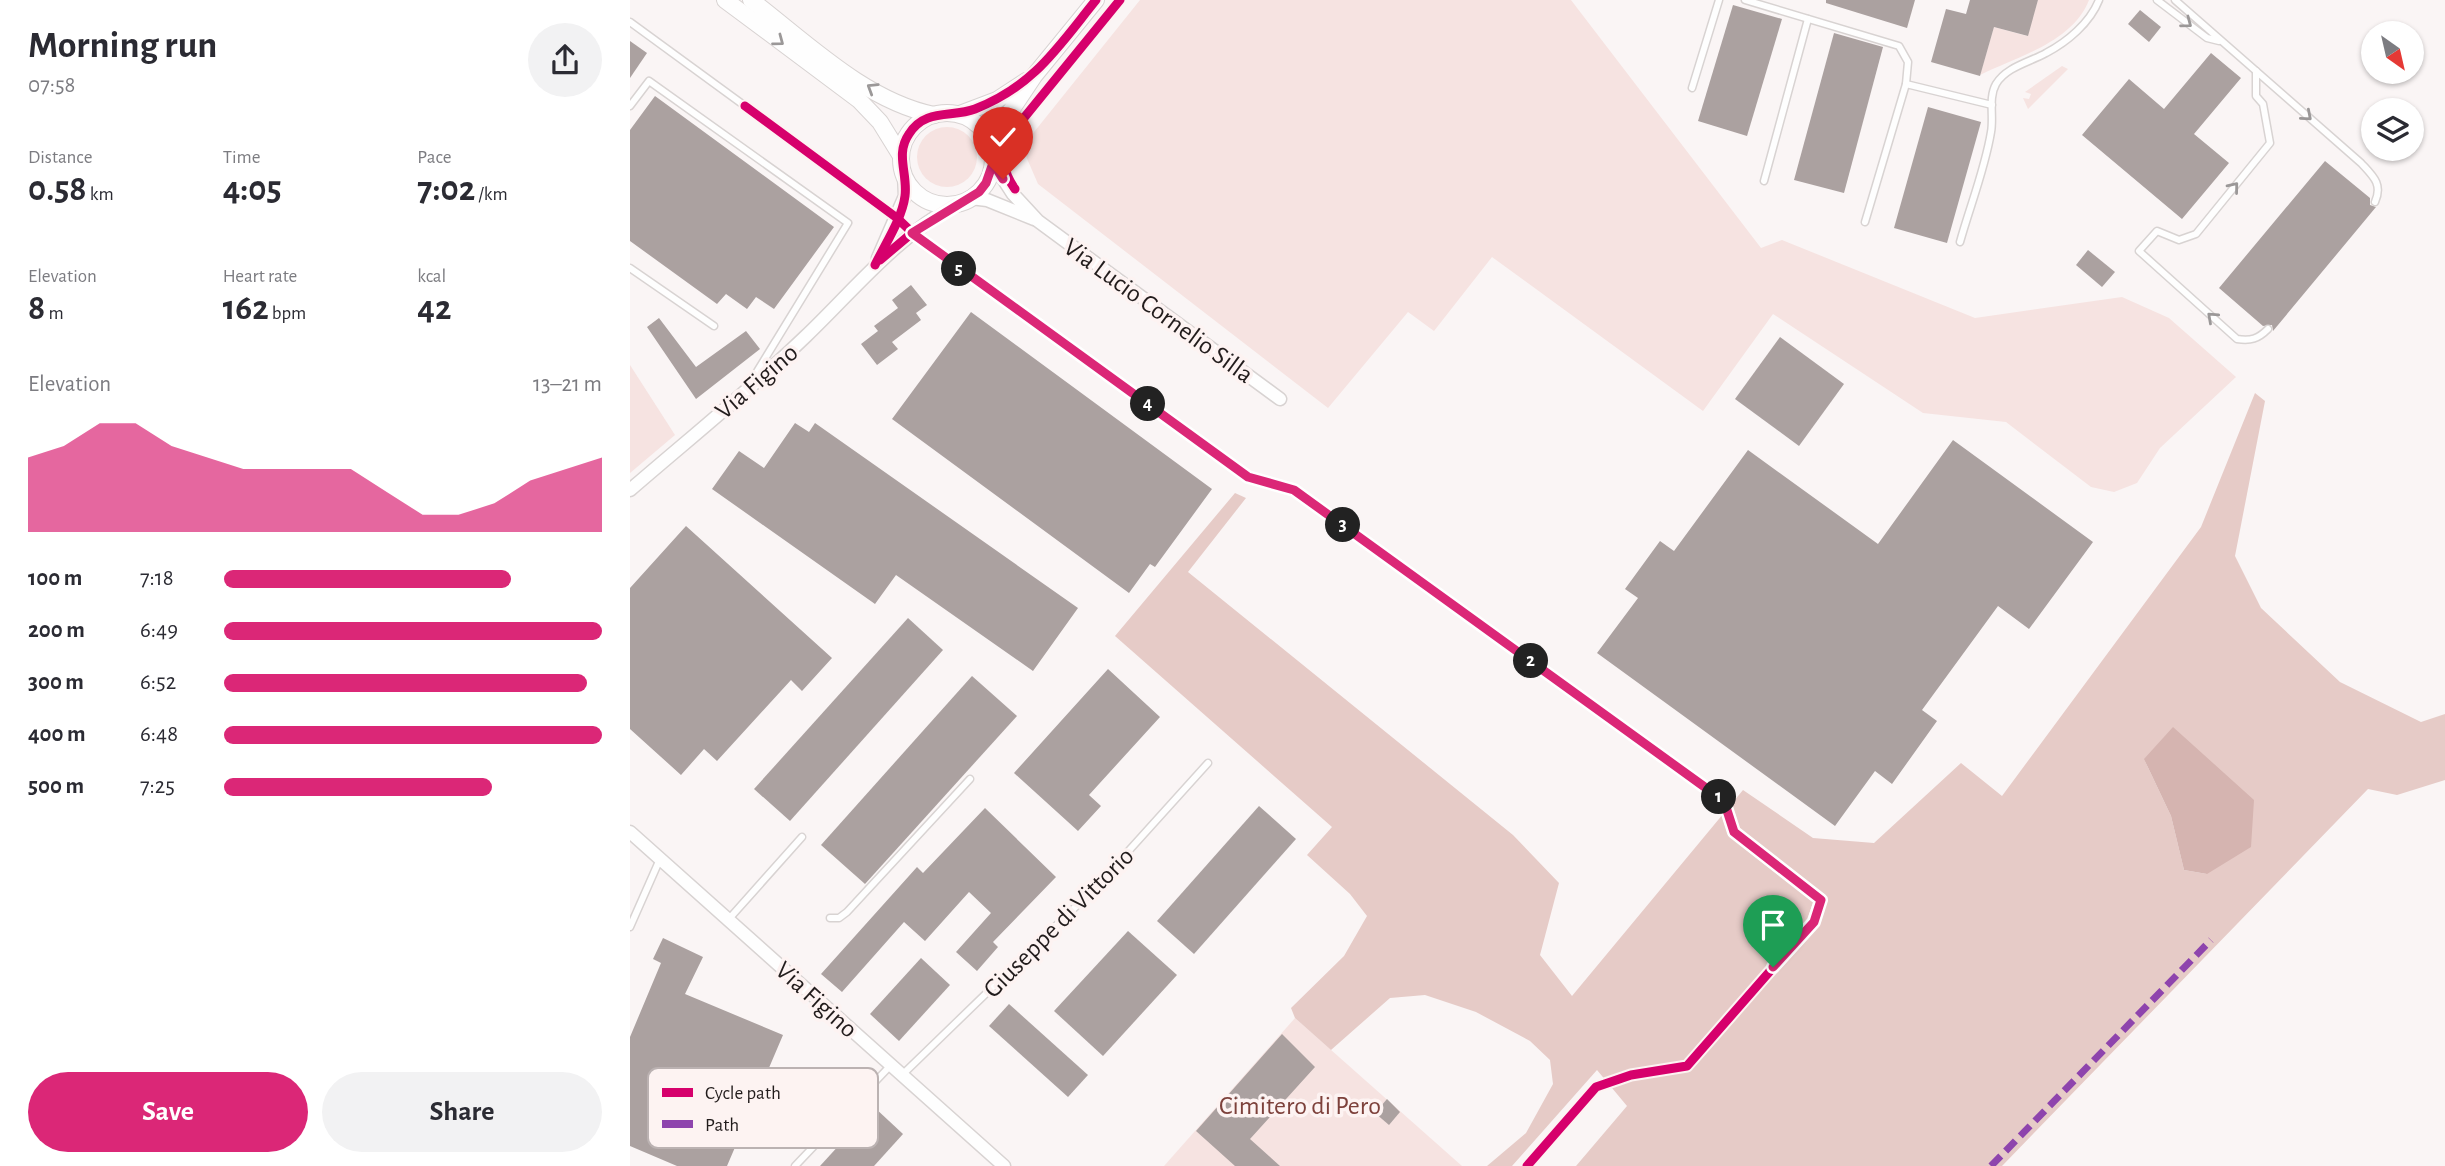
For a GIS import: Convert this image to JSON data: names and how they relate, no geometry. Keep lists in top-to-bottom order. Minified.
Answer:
{"streets":{"street":["Via Lucio Cornelio Silla","Via Figino"],"lane":["Giuseppe di Vittorio"]},"crossings":[["Via Lucio Cornelio Silla","Via Figino"],["Via Figino","Giuseppe di Vittorio"]],"parks":["Cimitero di Pero"],"legend":["Cycle path","Path"],"north":"bottom right","page":{"heading":["Morning run","07:58"],"stats":[["Distance","0.58 km"],["Time","4:05"],["Pace","7:02 /km"],["Elevation","8 m"],["Heart rate","162 bpm"],["kcal","42"]],"pins":["5","4","3","2","1"],"chart":["Elevation","13–21 m"],"list":[{"name":"100 m","note":"7:18"},{"name":"200 m","note":"6:49"},{"name":"300 m","note":"6:52"},{"name":"400 m","note":"6:48"},{"name":"500 m","note":"7:25"}],"buttons":["Save","Share"]}}
